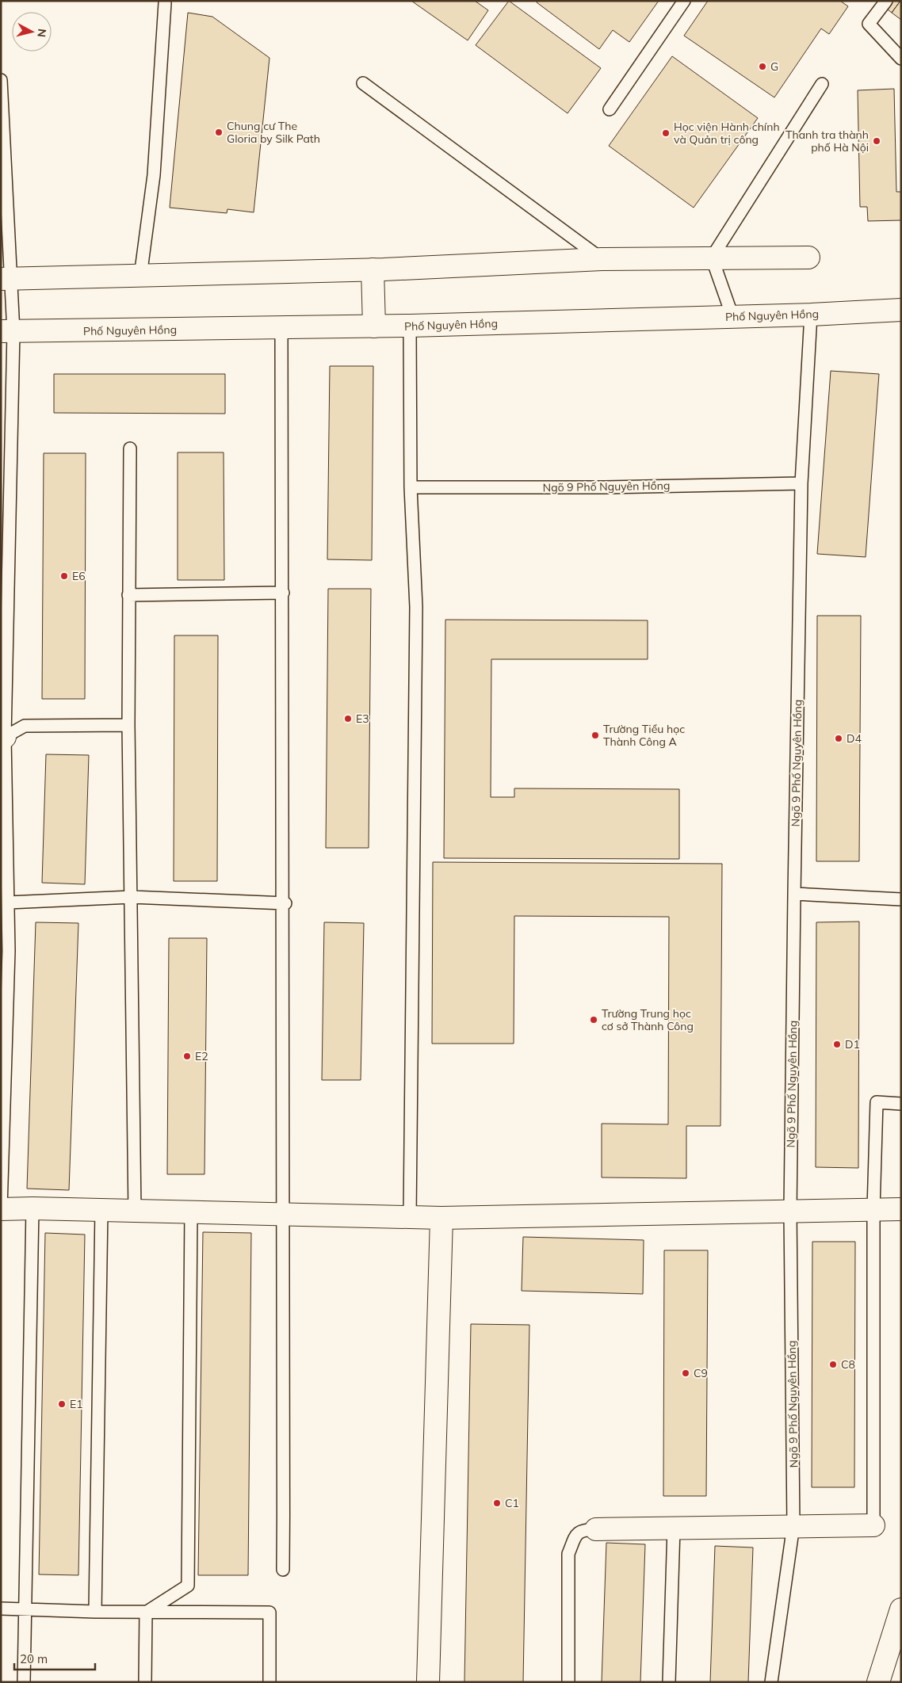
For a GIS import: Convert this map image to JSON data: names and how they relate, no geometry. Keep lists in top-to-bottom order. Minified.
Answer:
{"streets":{"street":["Phố Nguyên Hồng"],"lane":["Ngõ 9 Phố Nguyên Hồng"]},"crossings":[["Phố Nguyên Hồng","Ngõ 9 Phố Nguyên Hồng"]],"places":["G","Chung cư The Gloria by Silk Path","Học viện Hành chính và Quản trị công","Thanh tra thành phố Hà Nội","E6","E3","Trường Tiểu học Thành Công A","D4","Trường Trung học cơ sở Thành Công","D1","E2","C8","C9","E1","C1"],"scale_bar":"20 m","north":"right"}
